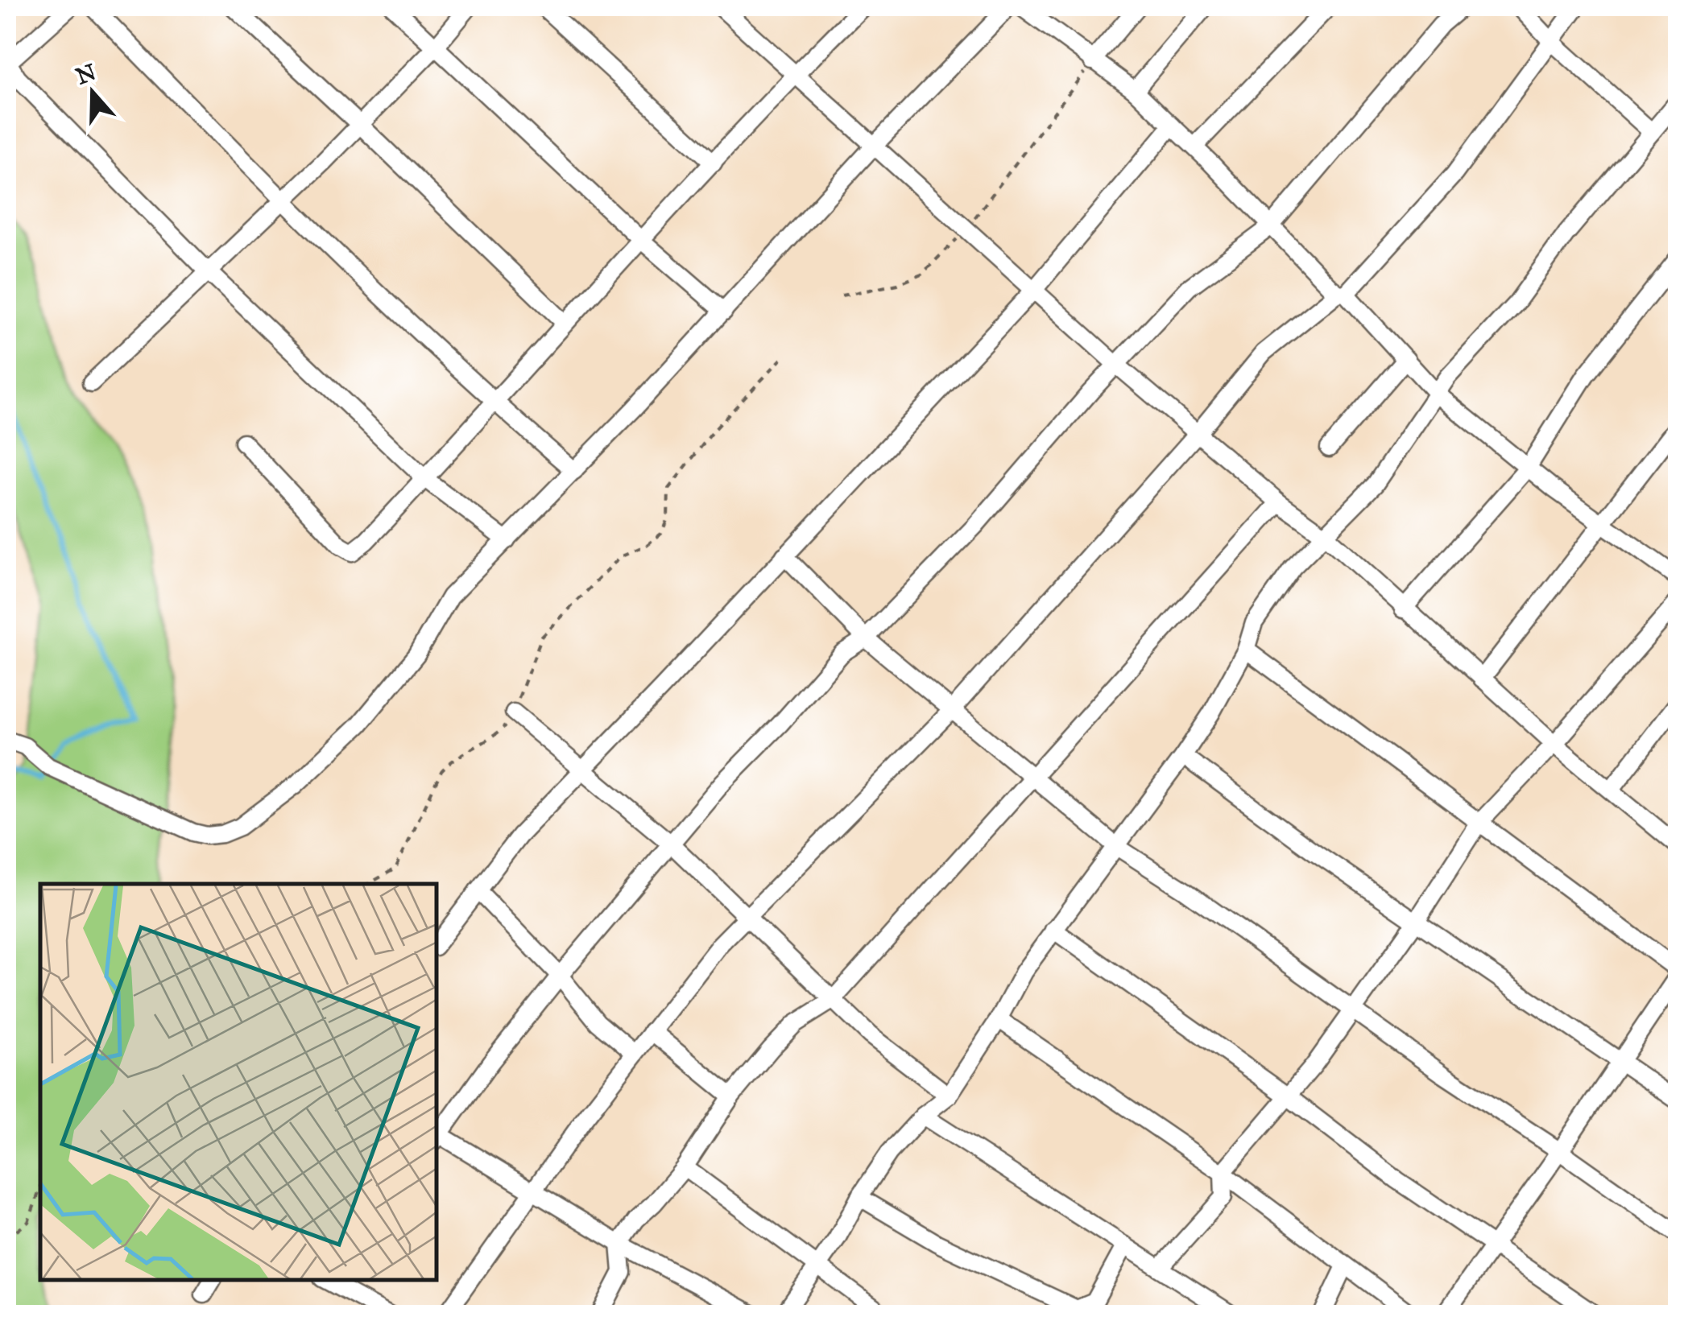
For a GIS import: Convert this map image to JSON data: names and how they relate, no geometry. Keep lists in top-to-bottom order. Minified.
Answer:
{"north":"top"}
